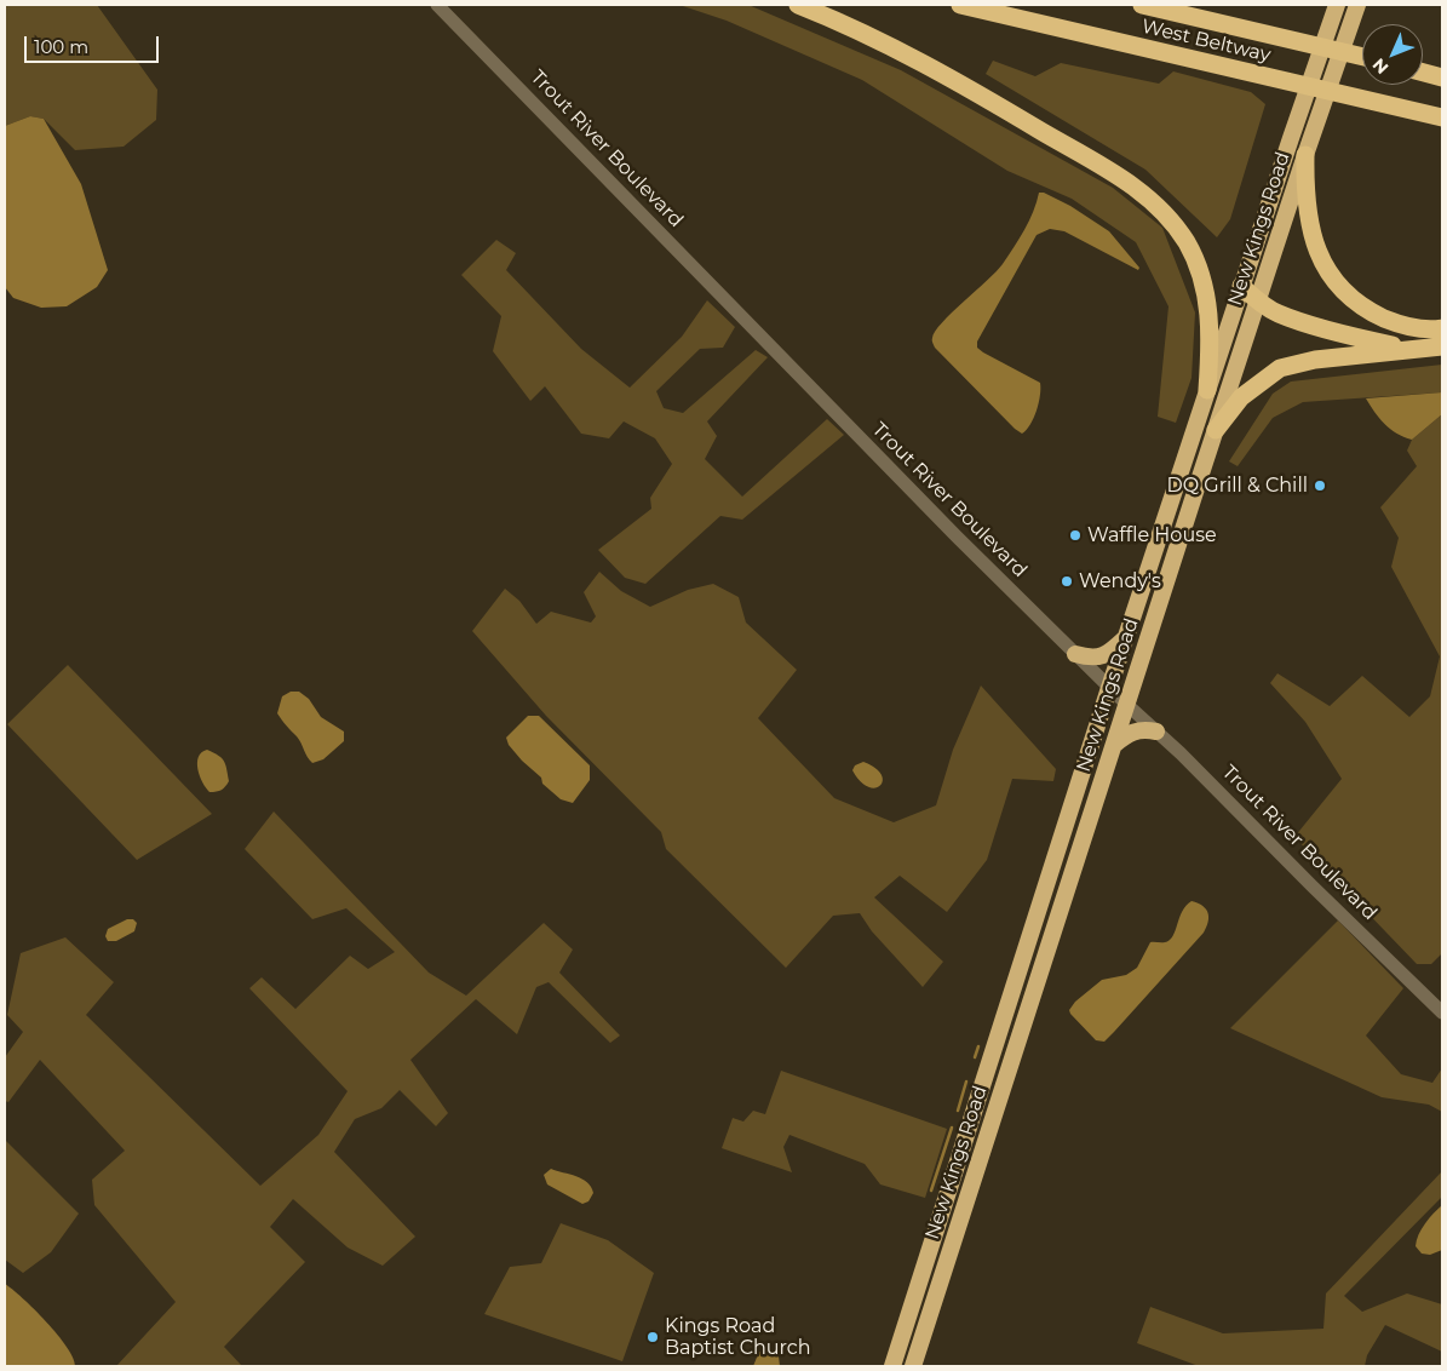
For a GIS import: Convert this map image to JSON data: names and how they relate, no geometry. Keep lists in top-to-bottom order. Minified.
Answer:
{"streets":{"highway":["West Beltway","New Kings Road"],"street":["Trout River Boulevard"]},"crossings":[["Trout River Boulevard","New Kings Road"]],"places":["DQ Grill & Chill","Waffle House","Wendy's","Kings Road Baptist Church"],"scale_bar":"100 m","north":"bottom left"}
